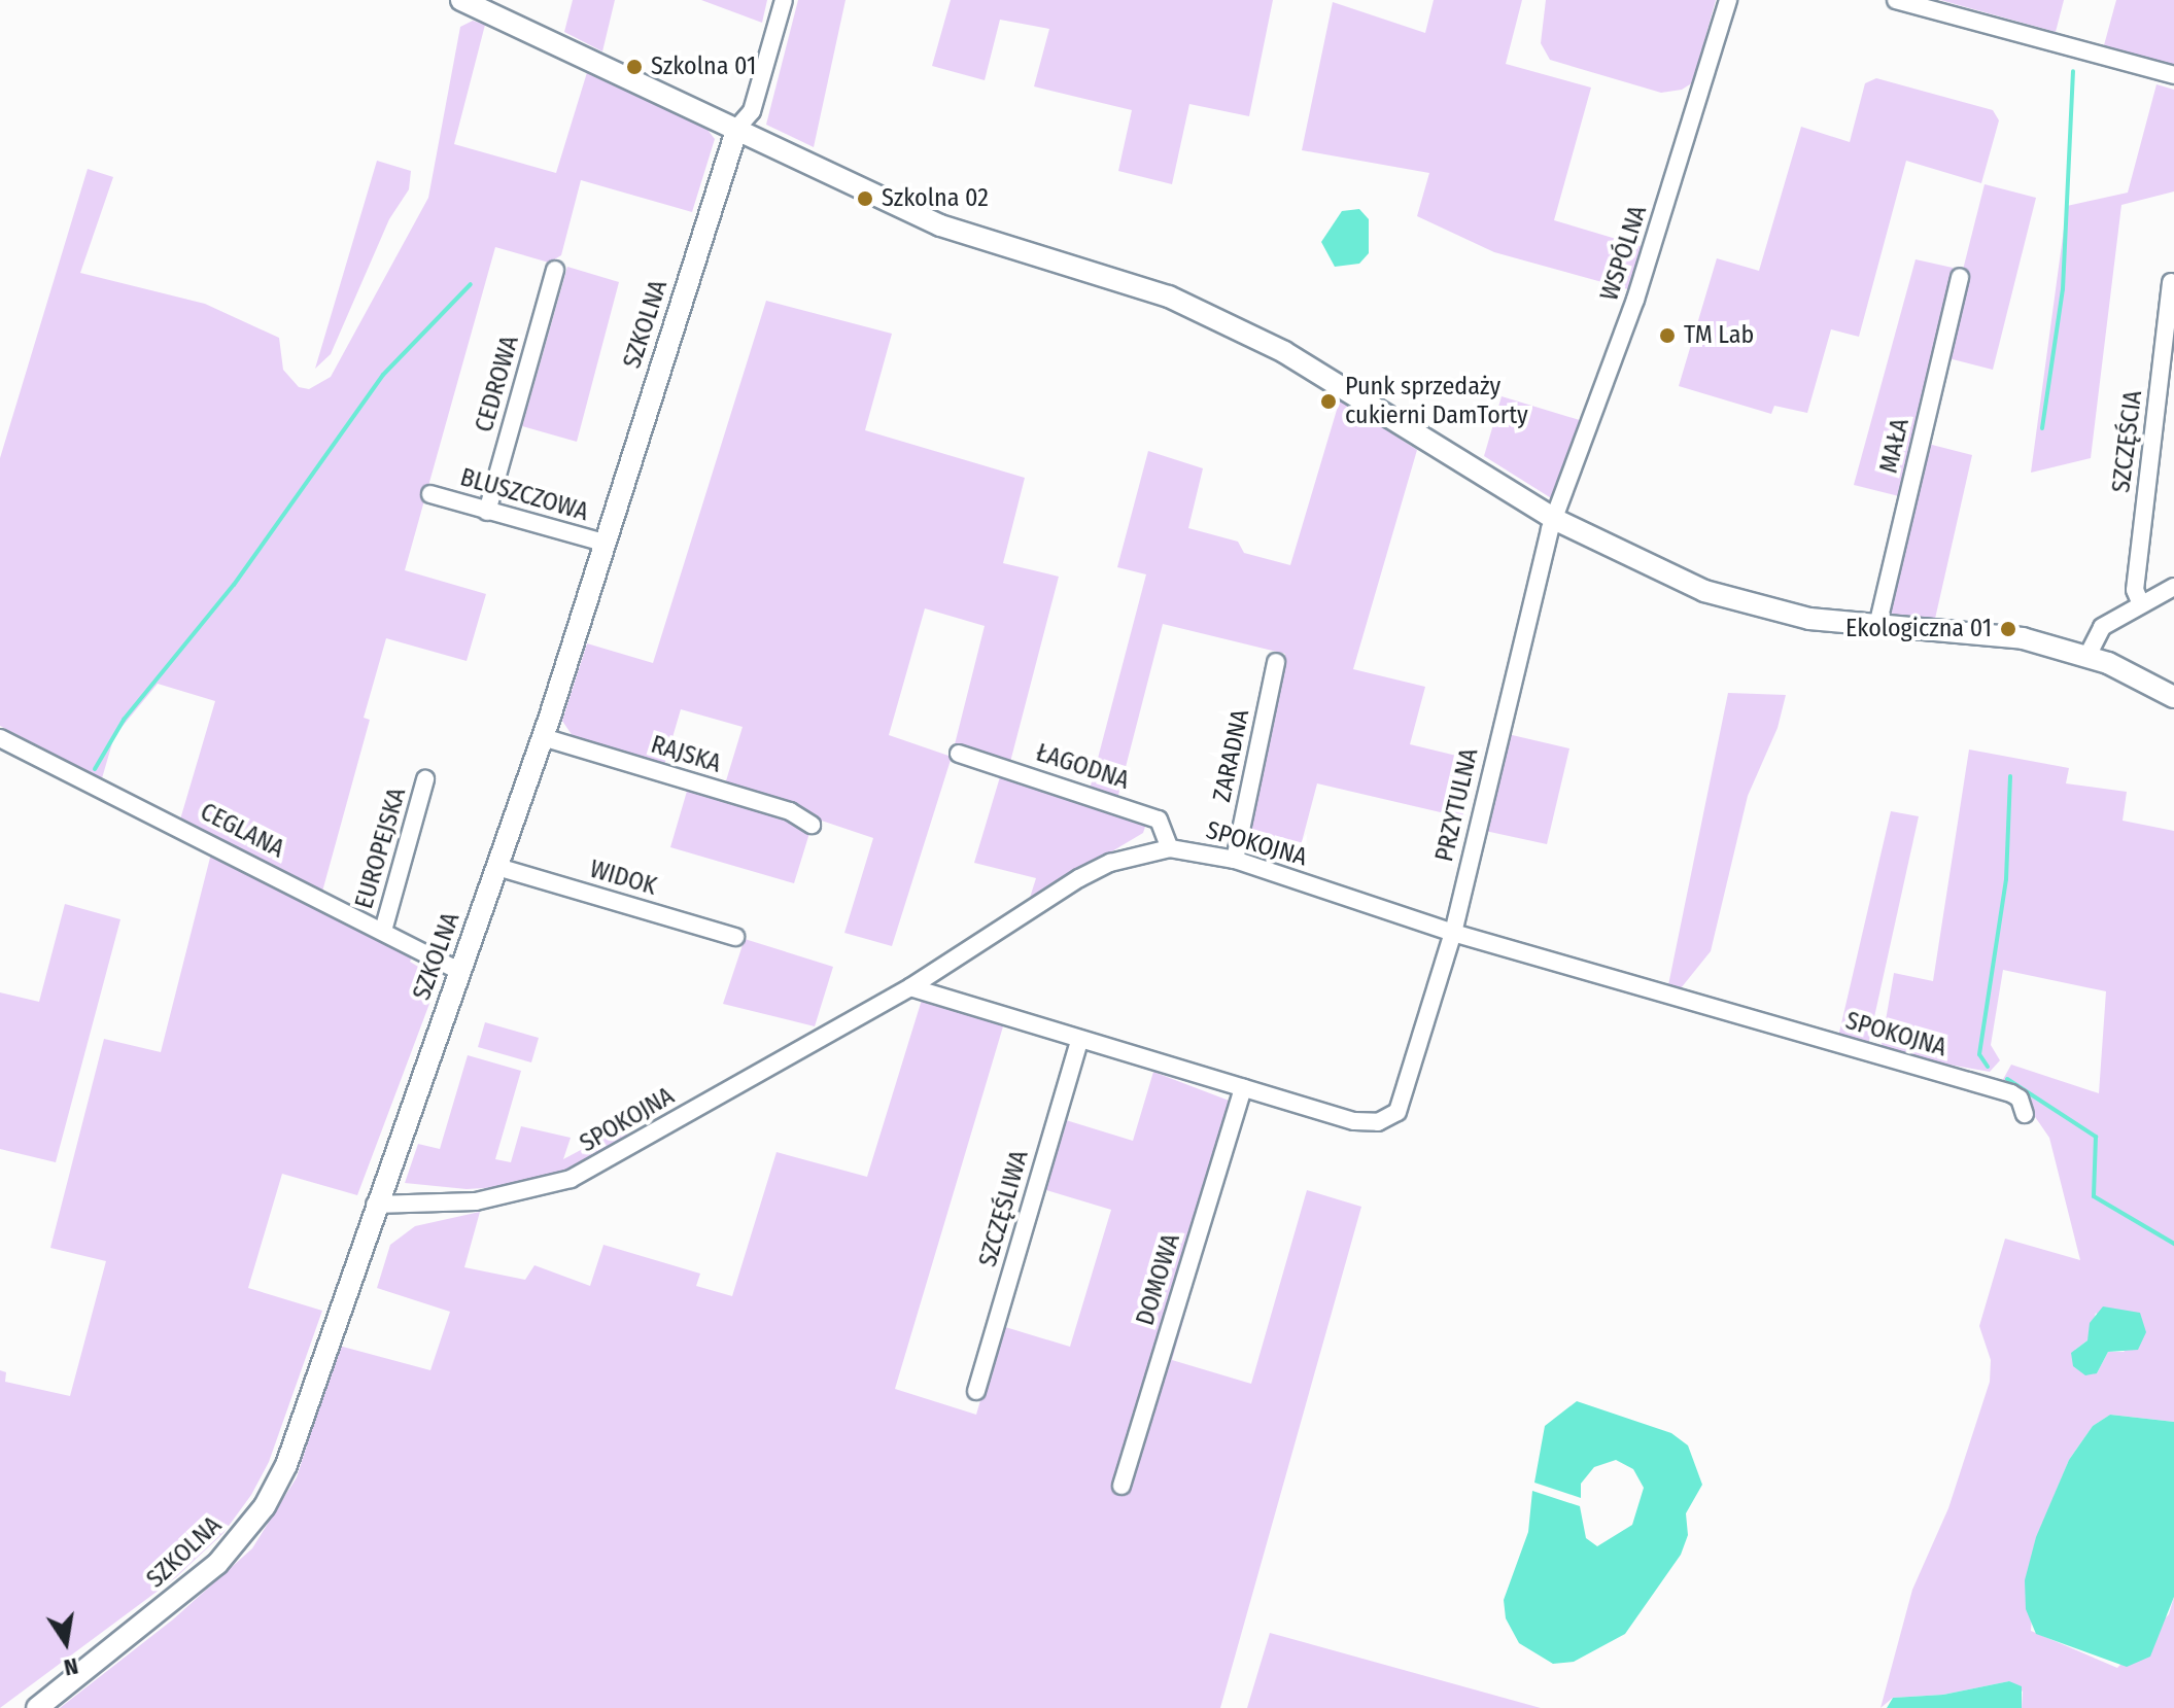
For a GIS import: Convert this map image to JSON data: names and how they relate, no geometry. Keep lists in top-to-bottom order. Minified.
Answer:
{"streets":{"street":["WSPÓLNA","SZKOLNA","CEDROWA","SZCZĘŚCIA","MAŁA","BLUSZCZOWA","RAJSKA","ZARADNA","ŁAGODNA","PRZYTULNA","CEGLANA","SPOKOJNA","EUROPEJSKA","WIDOK","SZCZĘŚLIWA","DOMOWA"]},"crossings":[["WSPÓLNA","PRZYTULNA"],["SZKOLNA","BLUSZCZOWA"],["SZKOLNA","RAJSKA"],["SZKOLNA","CEGLANA"],["SZKOLNA","SPOKOJNA"],["SZKOLNA","WIDOK"],["CEDROWA","BLUSZCZOWA"],["ZARADNA","SPOKOJNA"],["ŁAGODNA","SPOKOJNA"],["PRZYTULNA","SPOKOJNA"],["PRZYTULNA","DOMOWA"],["CEGLANA","EUROPEJSKA"]],"places":["Szkolna 01","Szkolna 02","TM Lab","Punk sprzedaży cukierni DamTorty","Ekologiczna 01"],"north":"bottom"}
